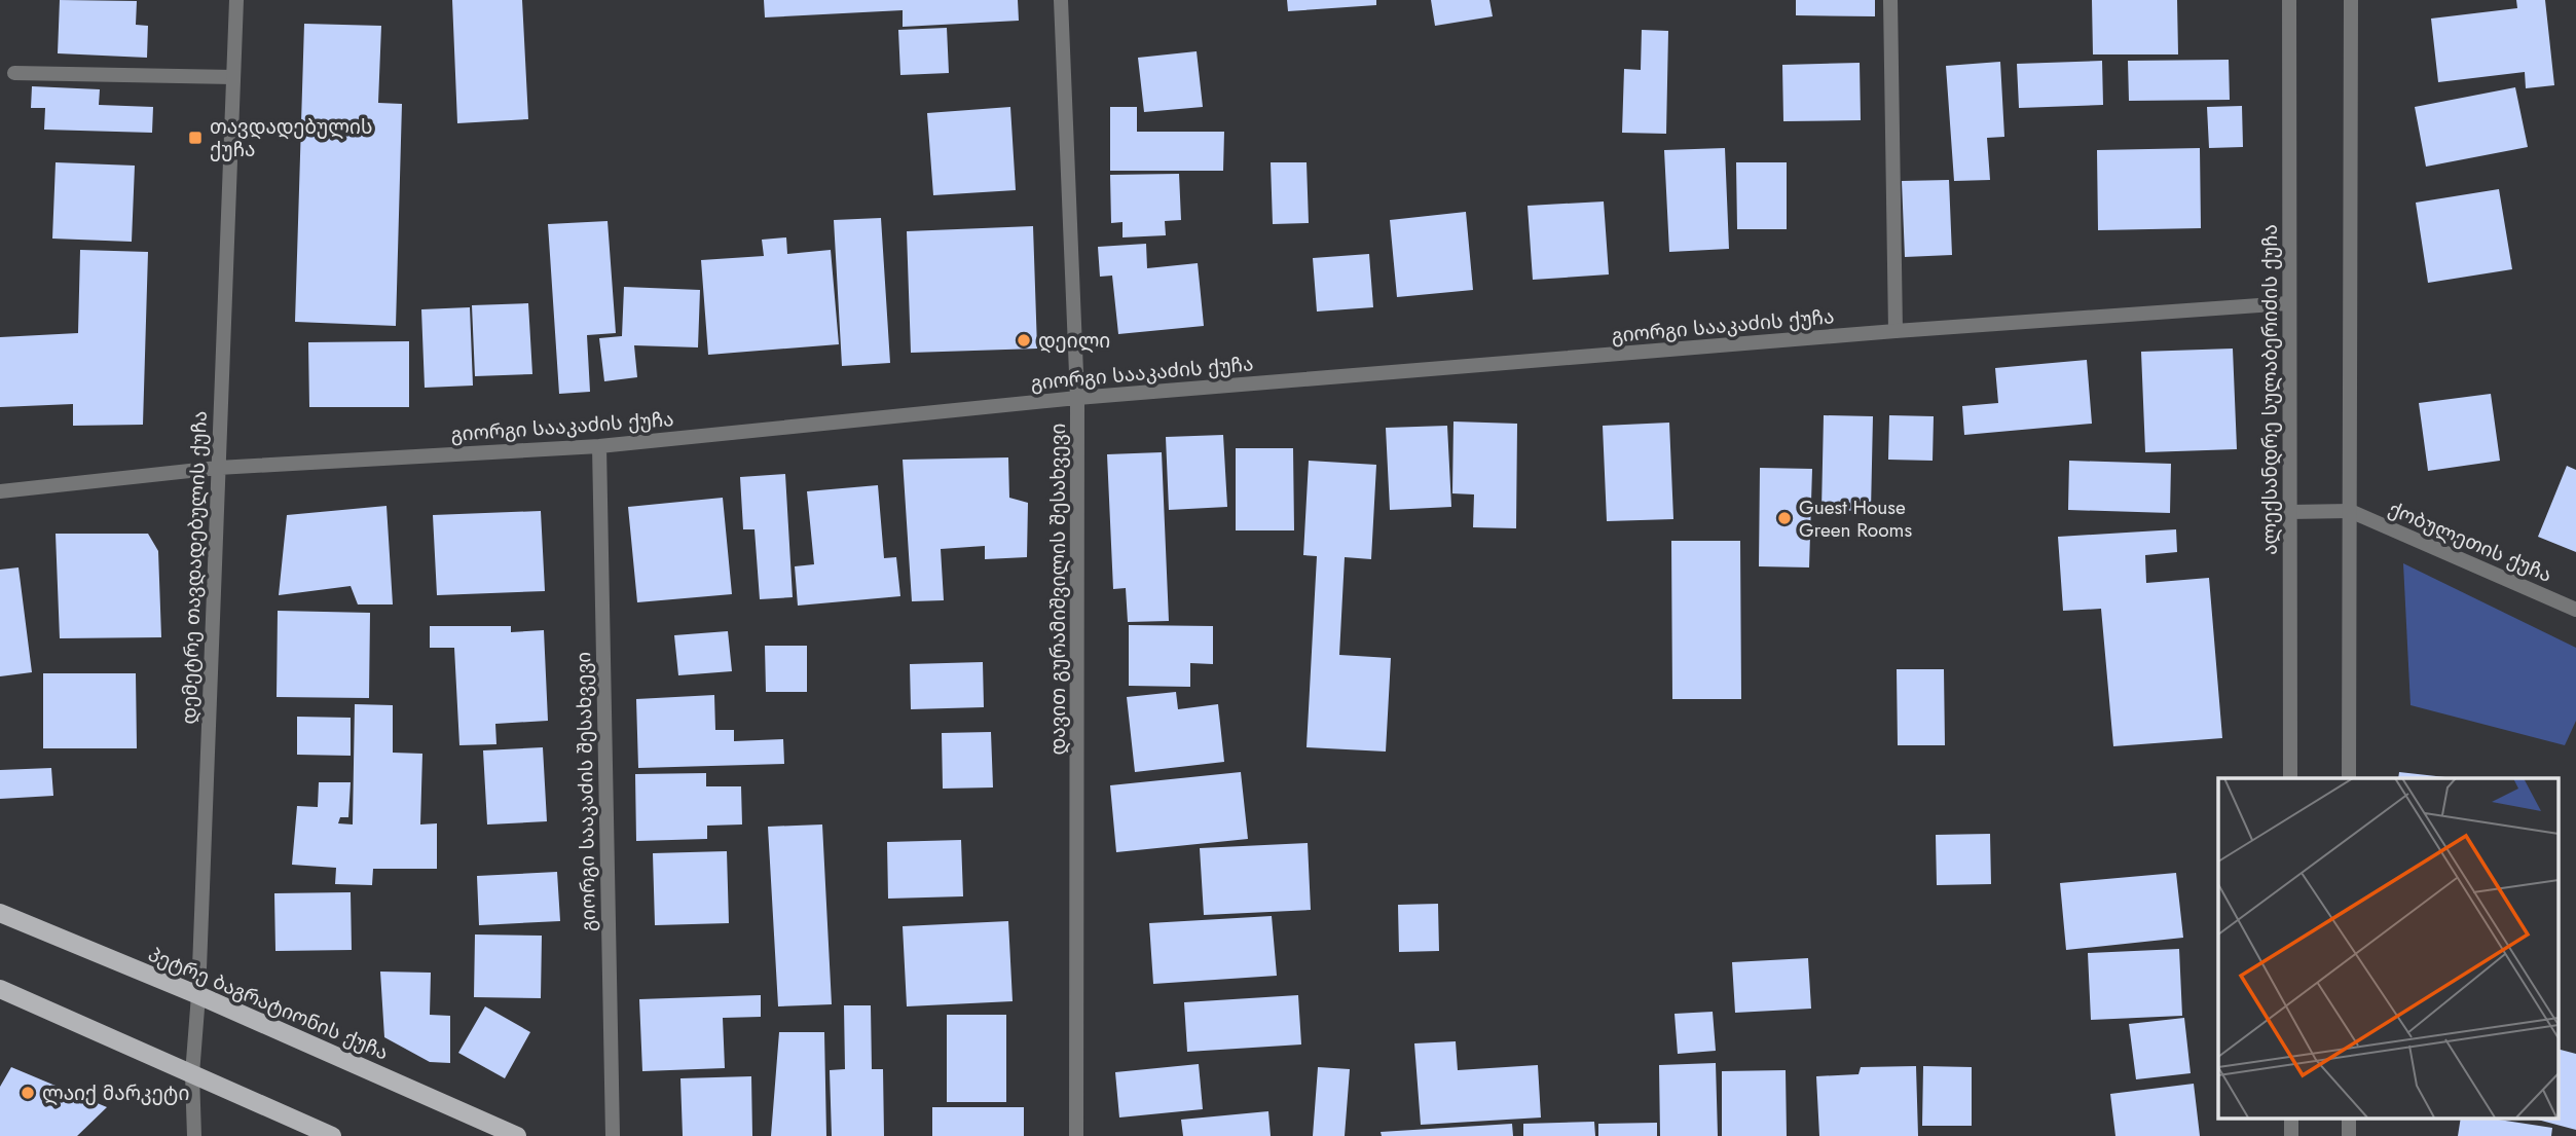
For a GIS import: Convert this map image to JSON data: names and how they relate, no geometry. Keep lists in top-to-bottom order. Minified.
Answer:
{"streets":{"main road":["პეტრე ბაგრატიონის ქუჩა"],"street":["გიორგი სააკაძის ქუჩა","ალექსანდრე სულაბერიძის ქუჩა","ქობულეთის ქუჩა","დემეტრე თავდადებულის ქუჩა","დავით გურამიშვილის შესახვევი","გიორგი სააკაძის შესახვევი"]},"crossings":[["გიორგი სააკაძის ქუჩა","ალექსანდრე სულაბერიძის ქუჩა"],["გიორგი სააკაძის ქუჩა","დემეტრე თავდადებულის ქუჩა"],["გიორგი სააკაძის ქუჩა","დავით გურამიშვილის შესახვევი"],["გიორგი სააკაძის ქუჩა","გიორგი სააკაძის შესახვევი"],["დემეტრე თავდადებულის ქუჩა","პეტრე ბაგრატიონის ქუჩა"]],"places":{"transit":["თავდადებულის ქუჩა"],"other":["დეილი","Guest House Green Rooms","ლაიქ მარკეტი"]}}
